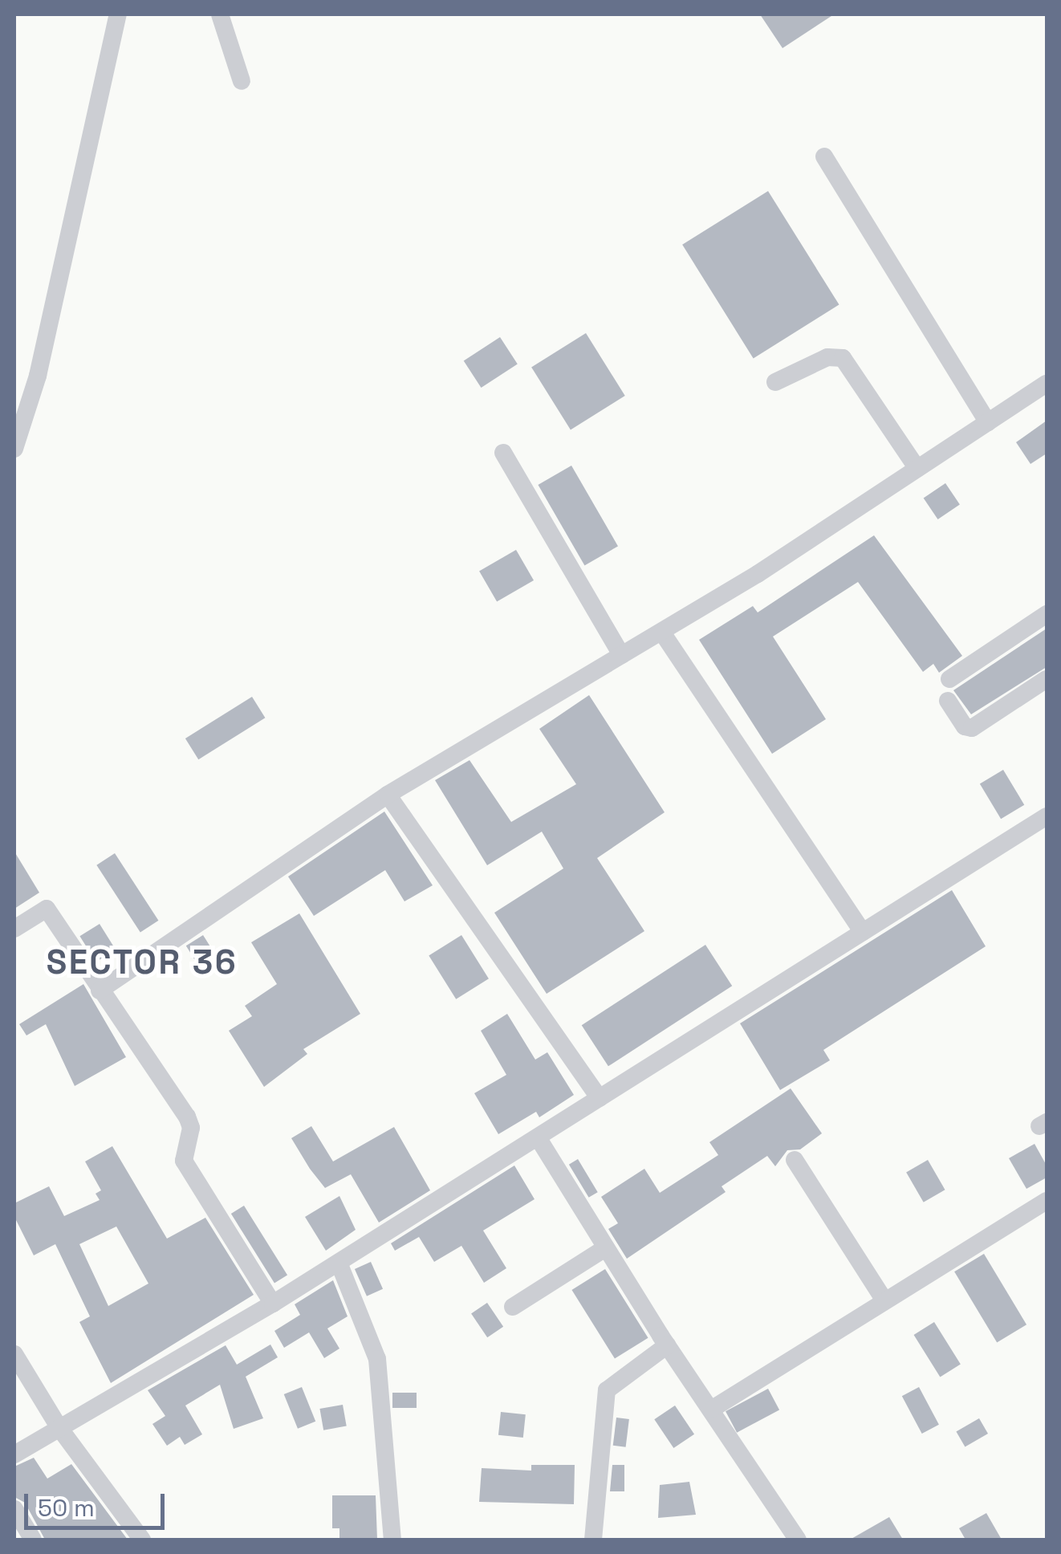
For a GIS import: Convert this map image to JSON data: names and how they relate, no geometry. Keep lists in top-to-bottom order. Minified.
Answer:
{"districts":["SECTOR 36"],"scale_bar":"50 m"}
